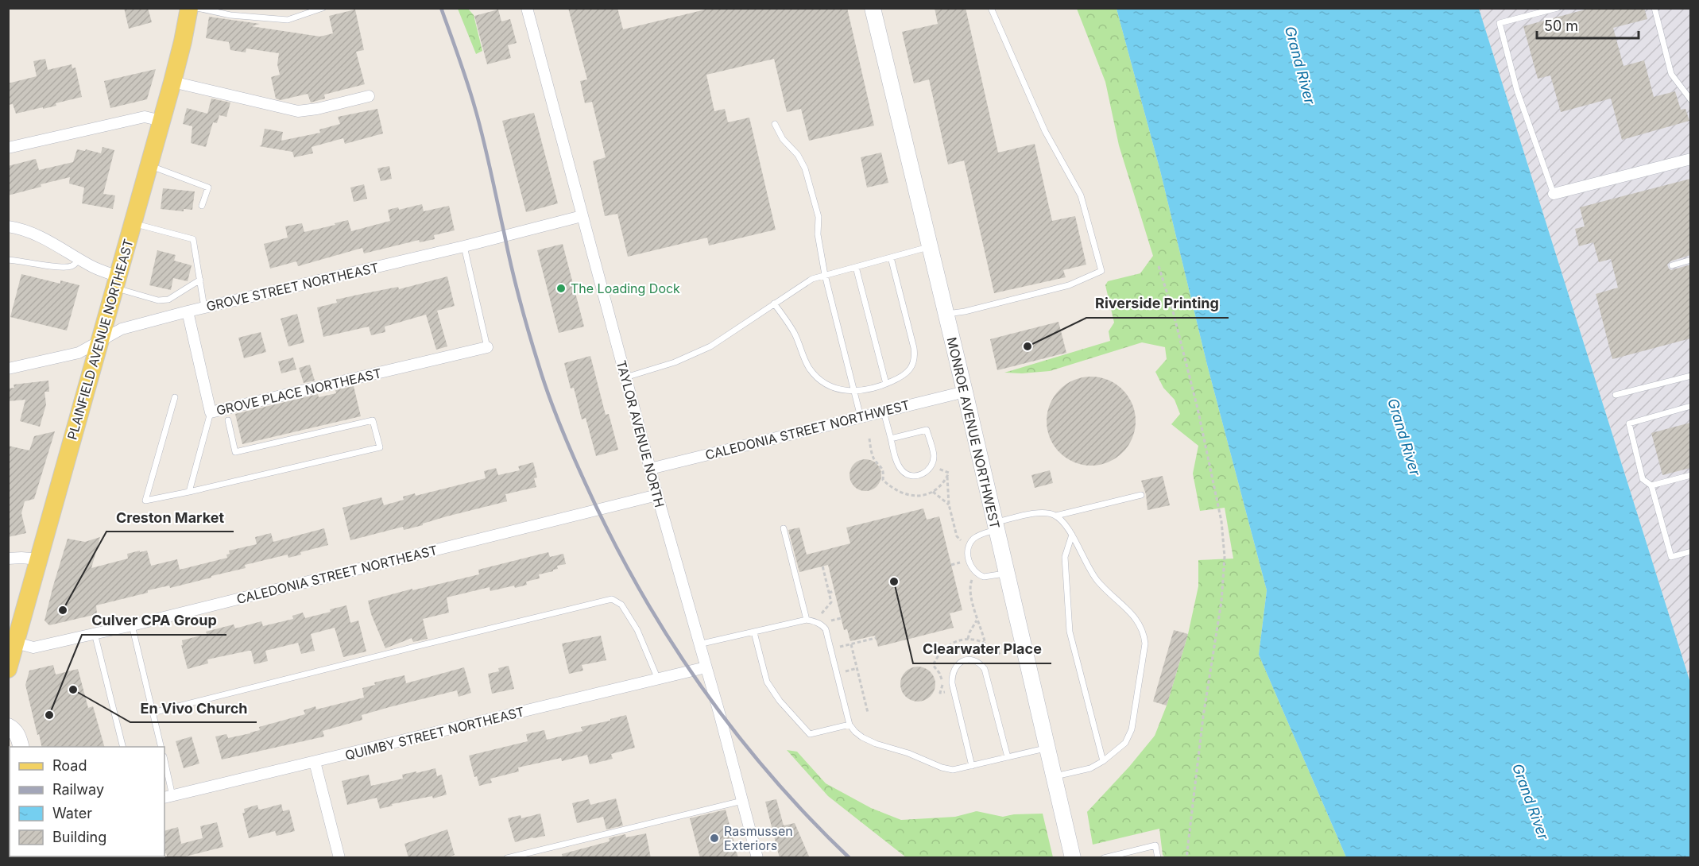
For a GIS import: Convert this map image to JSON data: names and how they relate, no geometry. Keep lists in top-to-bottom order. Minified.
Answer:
{"streets":{"main road":["PLAINFIELD AVENUE NORTHEAST","MONROE AVENUE NORTHWEST"],"street":["GROVE STREET NORTHEAST","GROVE PLACE NORTHEAST","CALEDONIA STREET NORTHWEST","TAYLOR AVENUE NORTH","CALEDONIA STREET NORTHEAST","QUIMBY STREET NORTHEAST"]},"crossings":[["GROVE STREET NORTHEAST","PLAINFIELD AVENUE NORTHEAST"],["GROVE STREET NORTHEAST","GROVE PLACE NORTHEAST"],["GROVE STREET NORTHEAST","TAYLOR AVENUE NORTH"],["PLAINFIELD AVENUE NORTHEAST","CALEDONIA STREET NORTHEAST"],["CALEDONIA STREET NORTHWEST","MONROE AVENUE NORTHWEST"],["CALEDONIA STREET NORTHWEST","TAYLOR AVENUE NORTH"],["TAYLOR AVENUE NORTH","CALEDONIA STREET NORTHEAST"],["TAYLOR AVENUE NORTH","QUIMBY STREET NORTHEAST"]],"water":["Grand River"],"places":["The Loading Dock","Riverside Printing","Clearwater Place","Creston Market","En Vivo Church","Culver CPA Group","Rasmussen Exteriors"],"legend":["Road","Railway","Water","Building"],"scale_bar":"50 m"}
